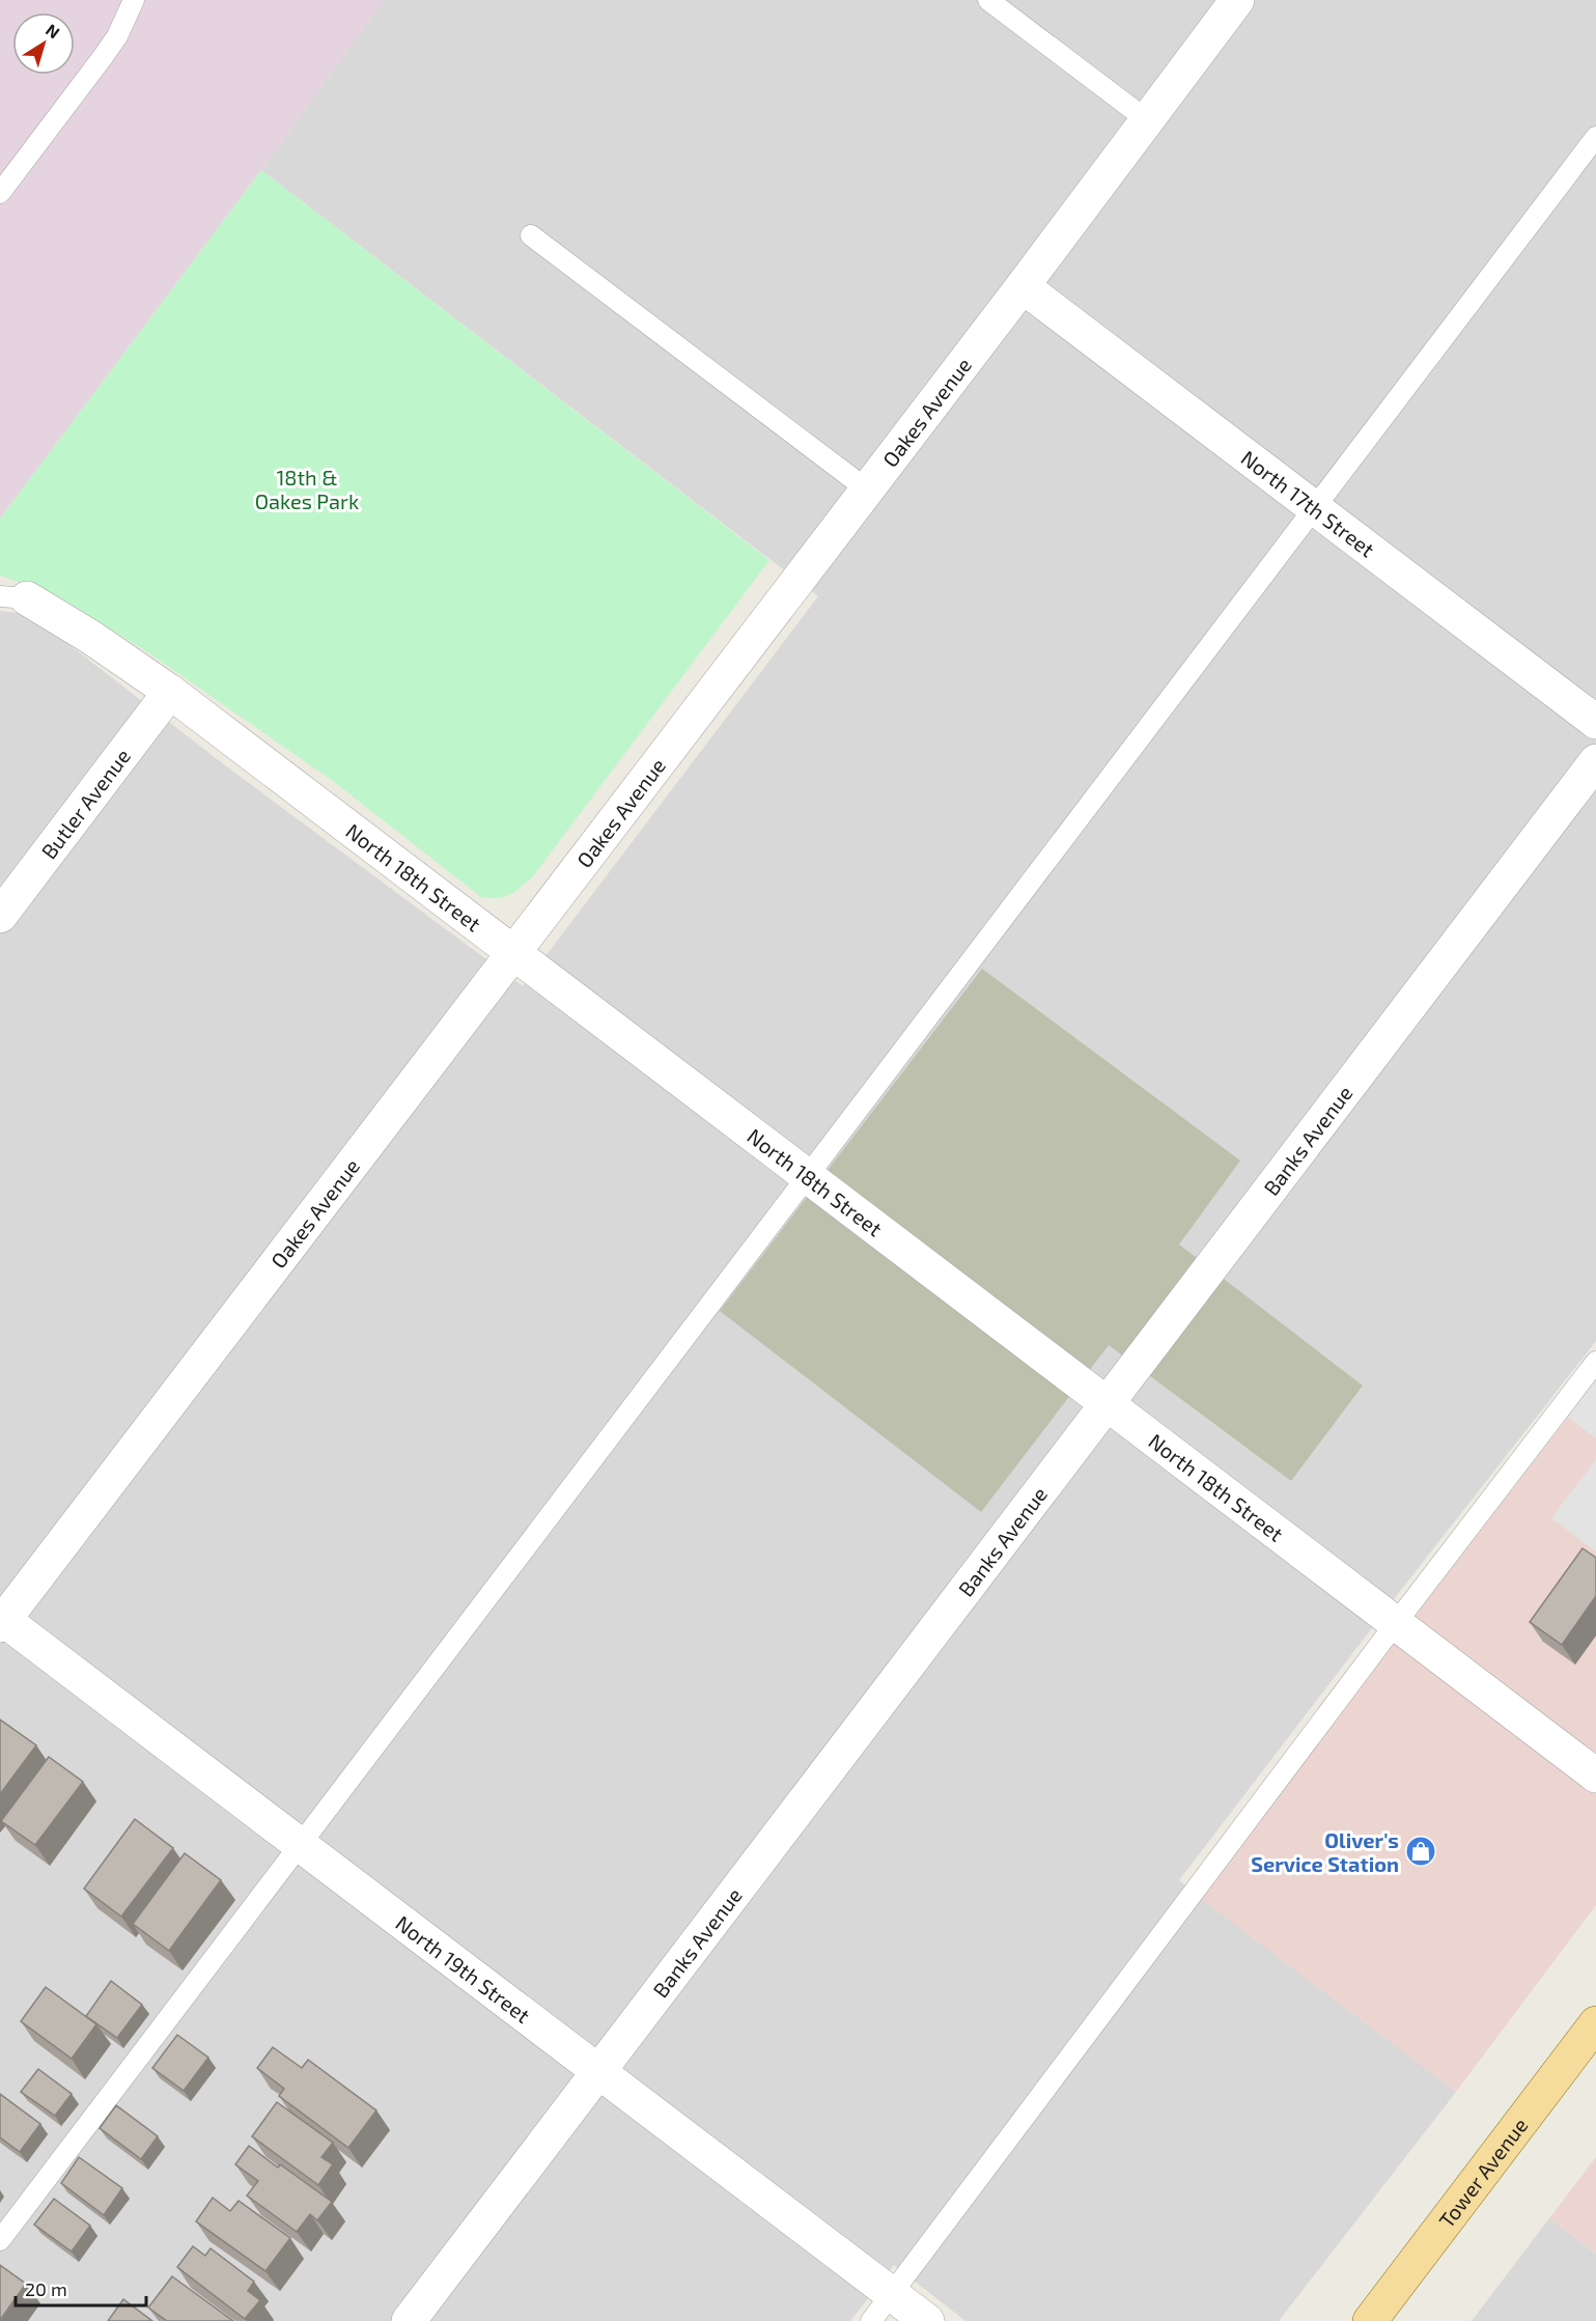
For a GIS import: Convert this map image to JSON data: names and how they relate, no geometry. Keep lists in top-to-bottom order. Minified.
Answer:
{"streets":{"main road":["Tower Avenue"],"street":["Oakes Avenue","North 17th Street","Butler Avenue","North 18th Street","Banks Avenue","North 19th Street"]},"crossings":[["Oakes Avenue","North 17th Street"],["Oakes Avenue","North 18th Street"],["Oakes Avenue","North 19th Street"],["Butler Avenue","North 18th Street"],["North 18th Street","Banks Avenue"],["Banks Avenue","North 19th Street"]],"parks":["18th & Oakes Park"],"places":{"shop":["Oliver's Service Station"]},"scale_bar":"20 m","north":"top right"}
